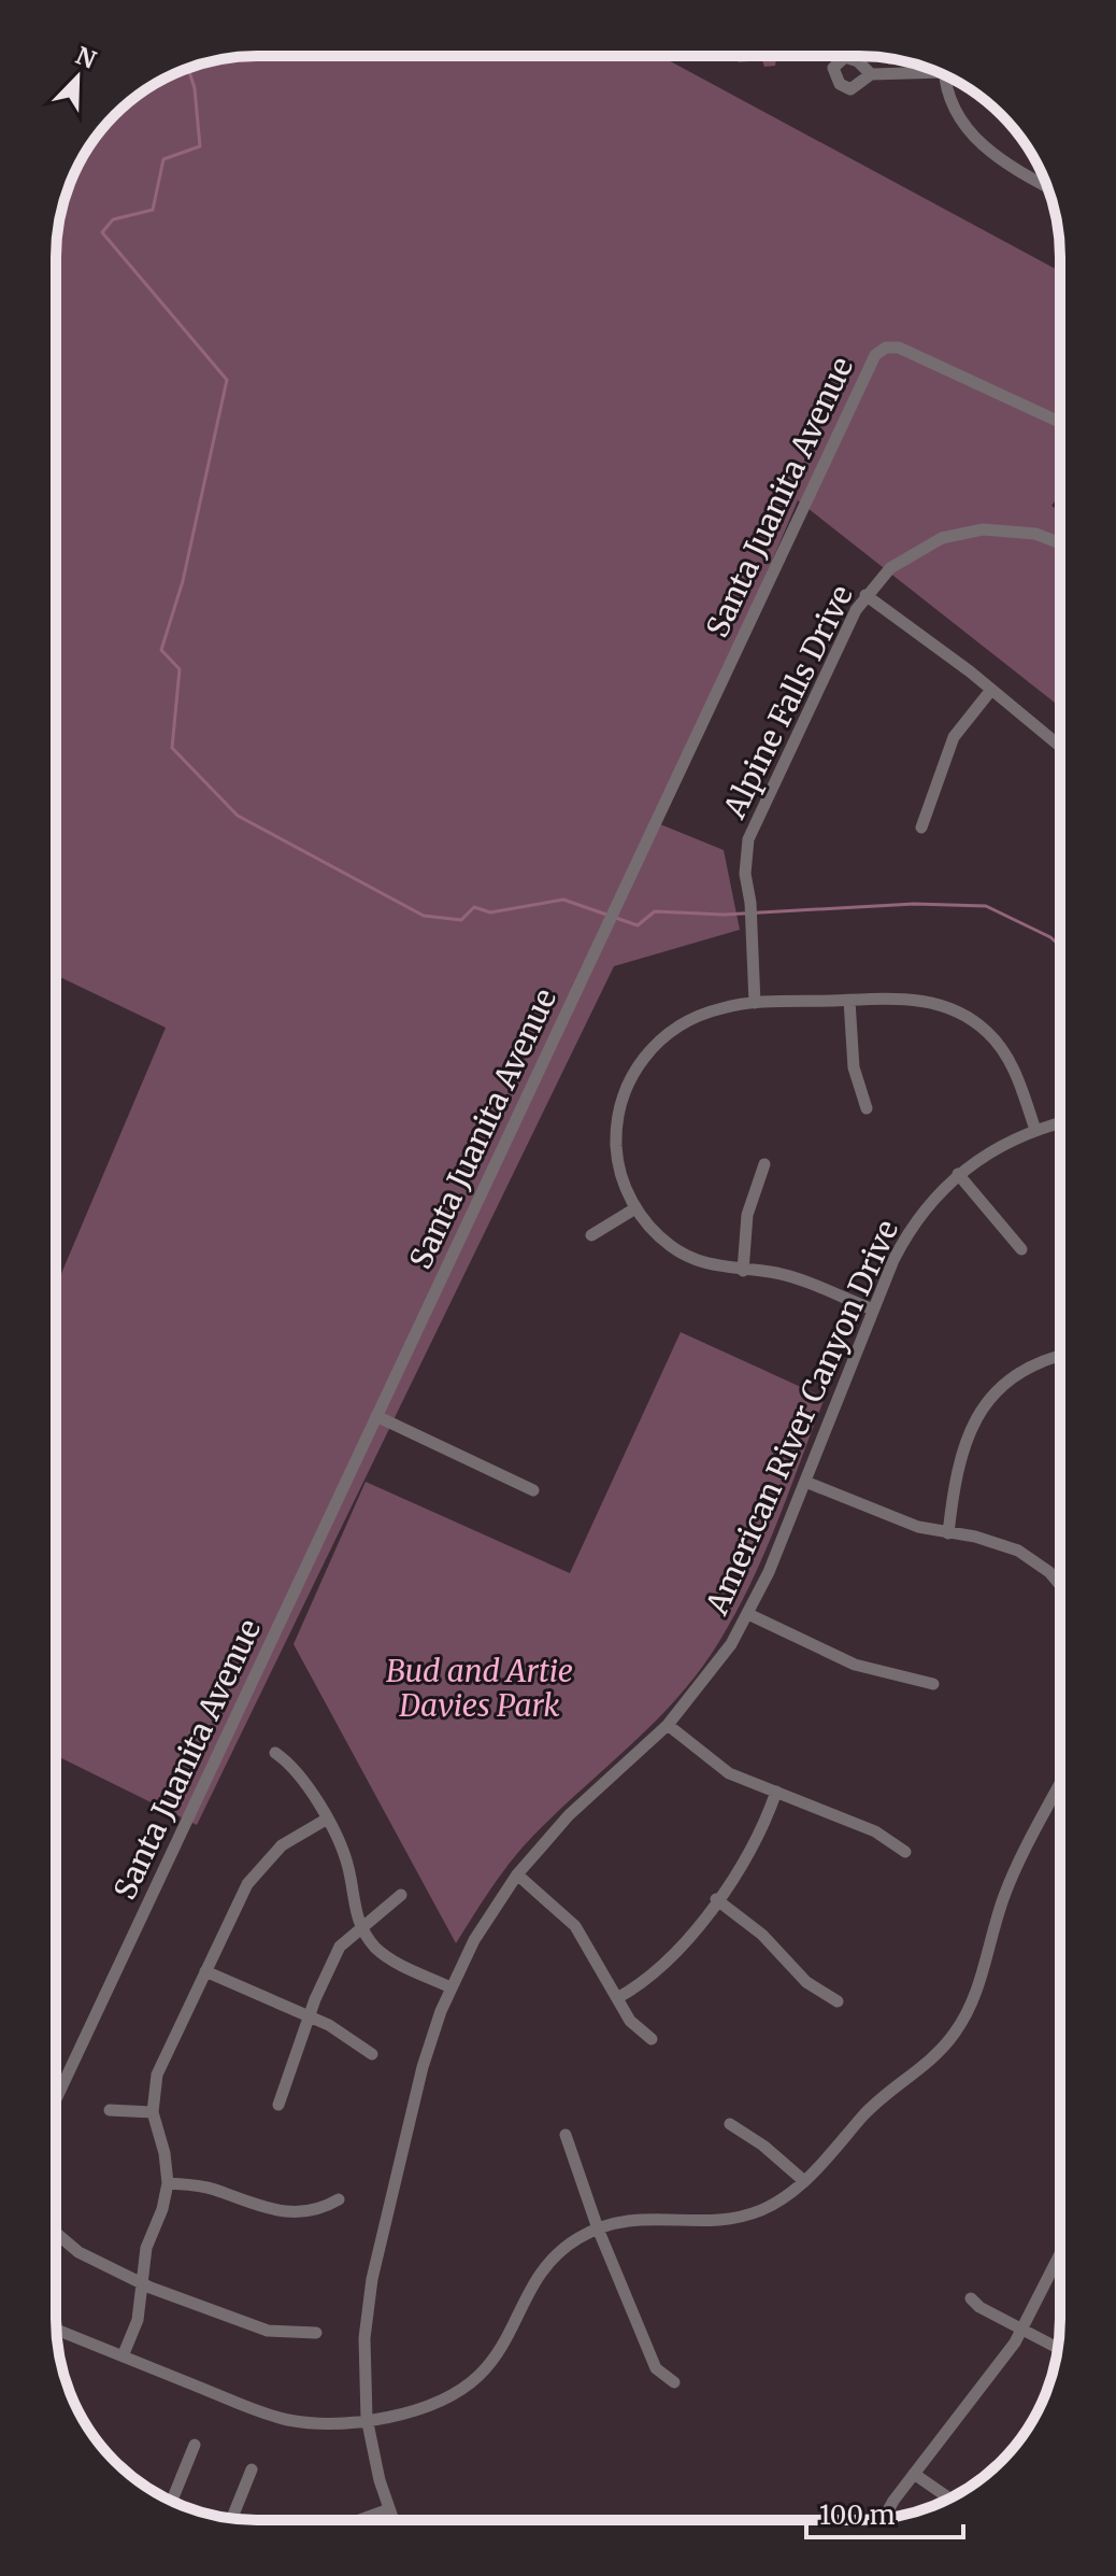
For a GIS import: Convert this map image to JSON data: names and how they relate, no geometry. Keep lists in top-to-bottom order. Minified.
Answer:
{"streets":{"street":["Santa Juanita Avenue","Alpine Falls Drive","American River Canyon Drive"]},"parks":["Bud and Artie Davies Park"],"scale_bar":"100 m","north":"top right"}
